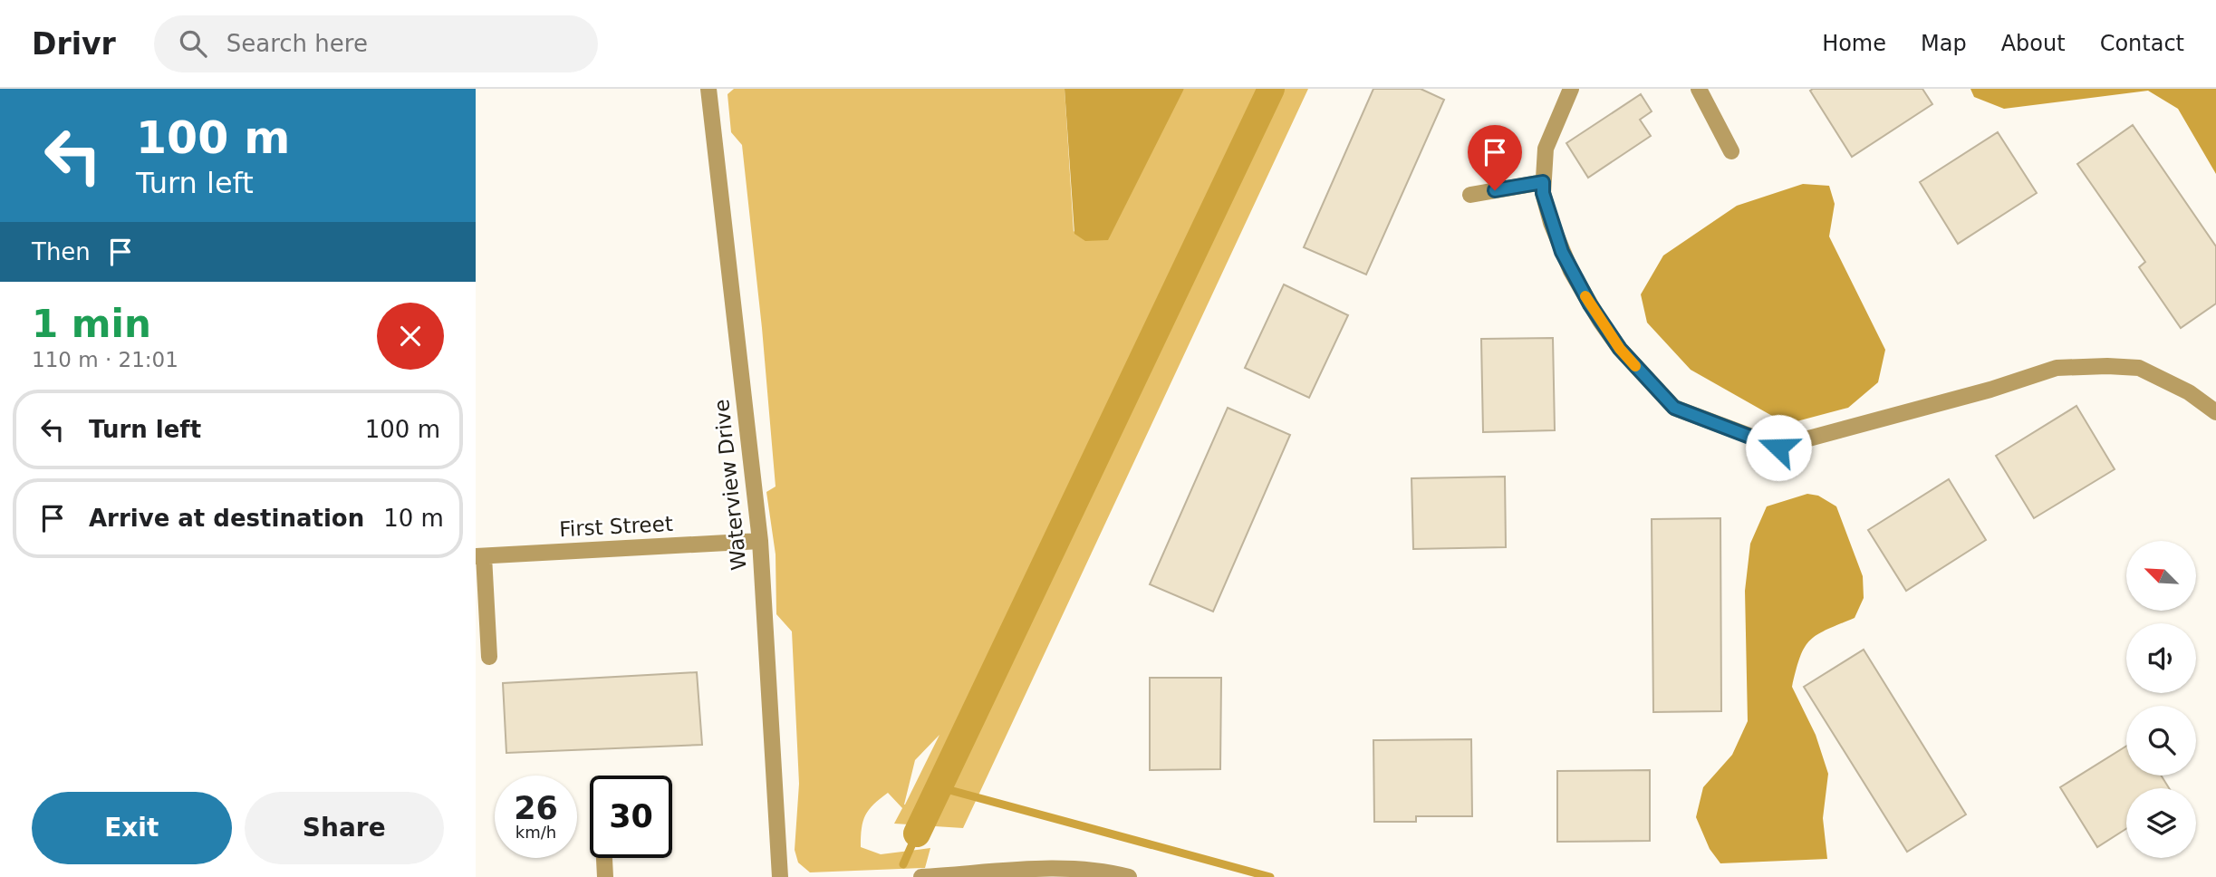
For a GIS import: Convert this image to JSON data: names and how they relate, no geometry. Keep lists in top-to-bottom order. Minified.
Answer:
{"streets":{"street":["Waterview Drive","First Street"]},"crossings":[["Waterview Drive","First Street"]],"north":"top left","page":{"header":"Drivr","search":"Search here","nav":["Home","Map","About","Contact"],"turn":["100 m","Turn left"],"then":"Then","heading":["1 min","110 m · 21:01"],"list":[{"name":"Turn left","value":"100 m"},{"name":"Arrive at destination","value":"10 m"}],"speed":"26 km/h","limit":"30","buttons":["Exit","Share"]}}
